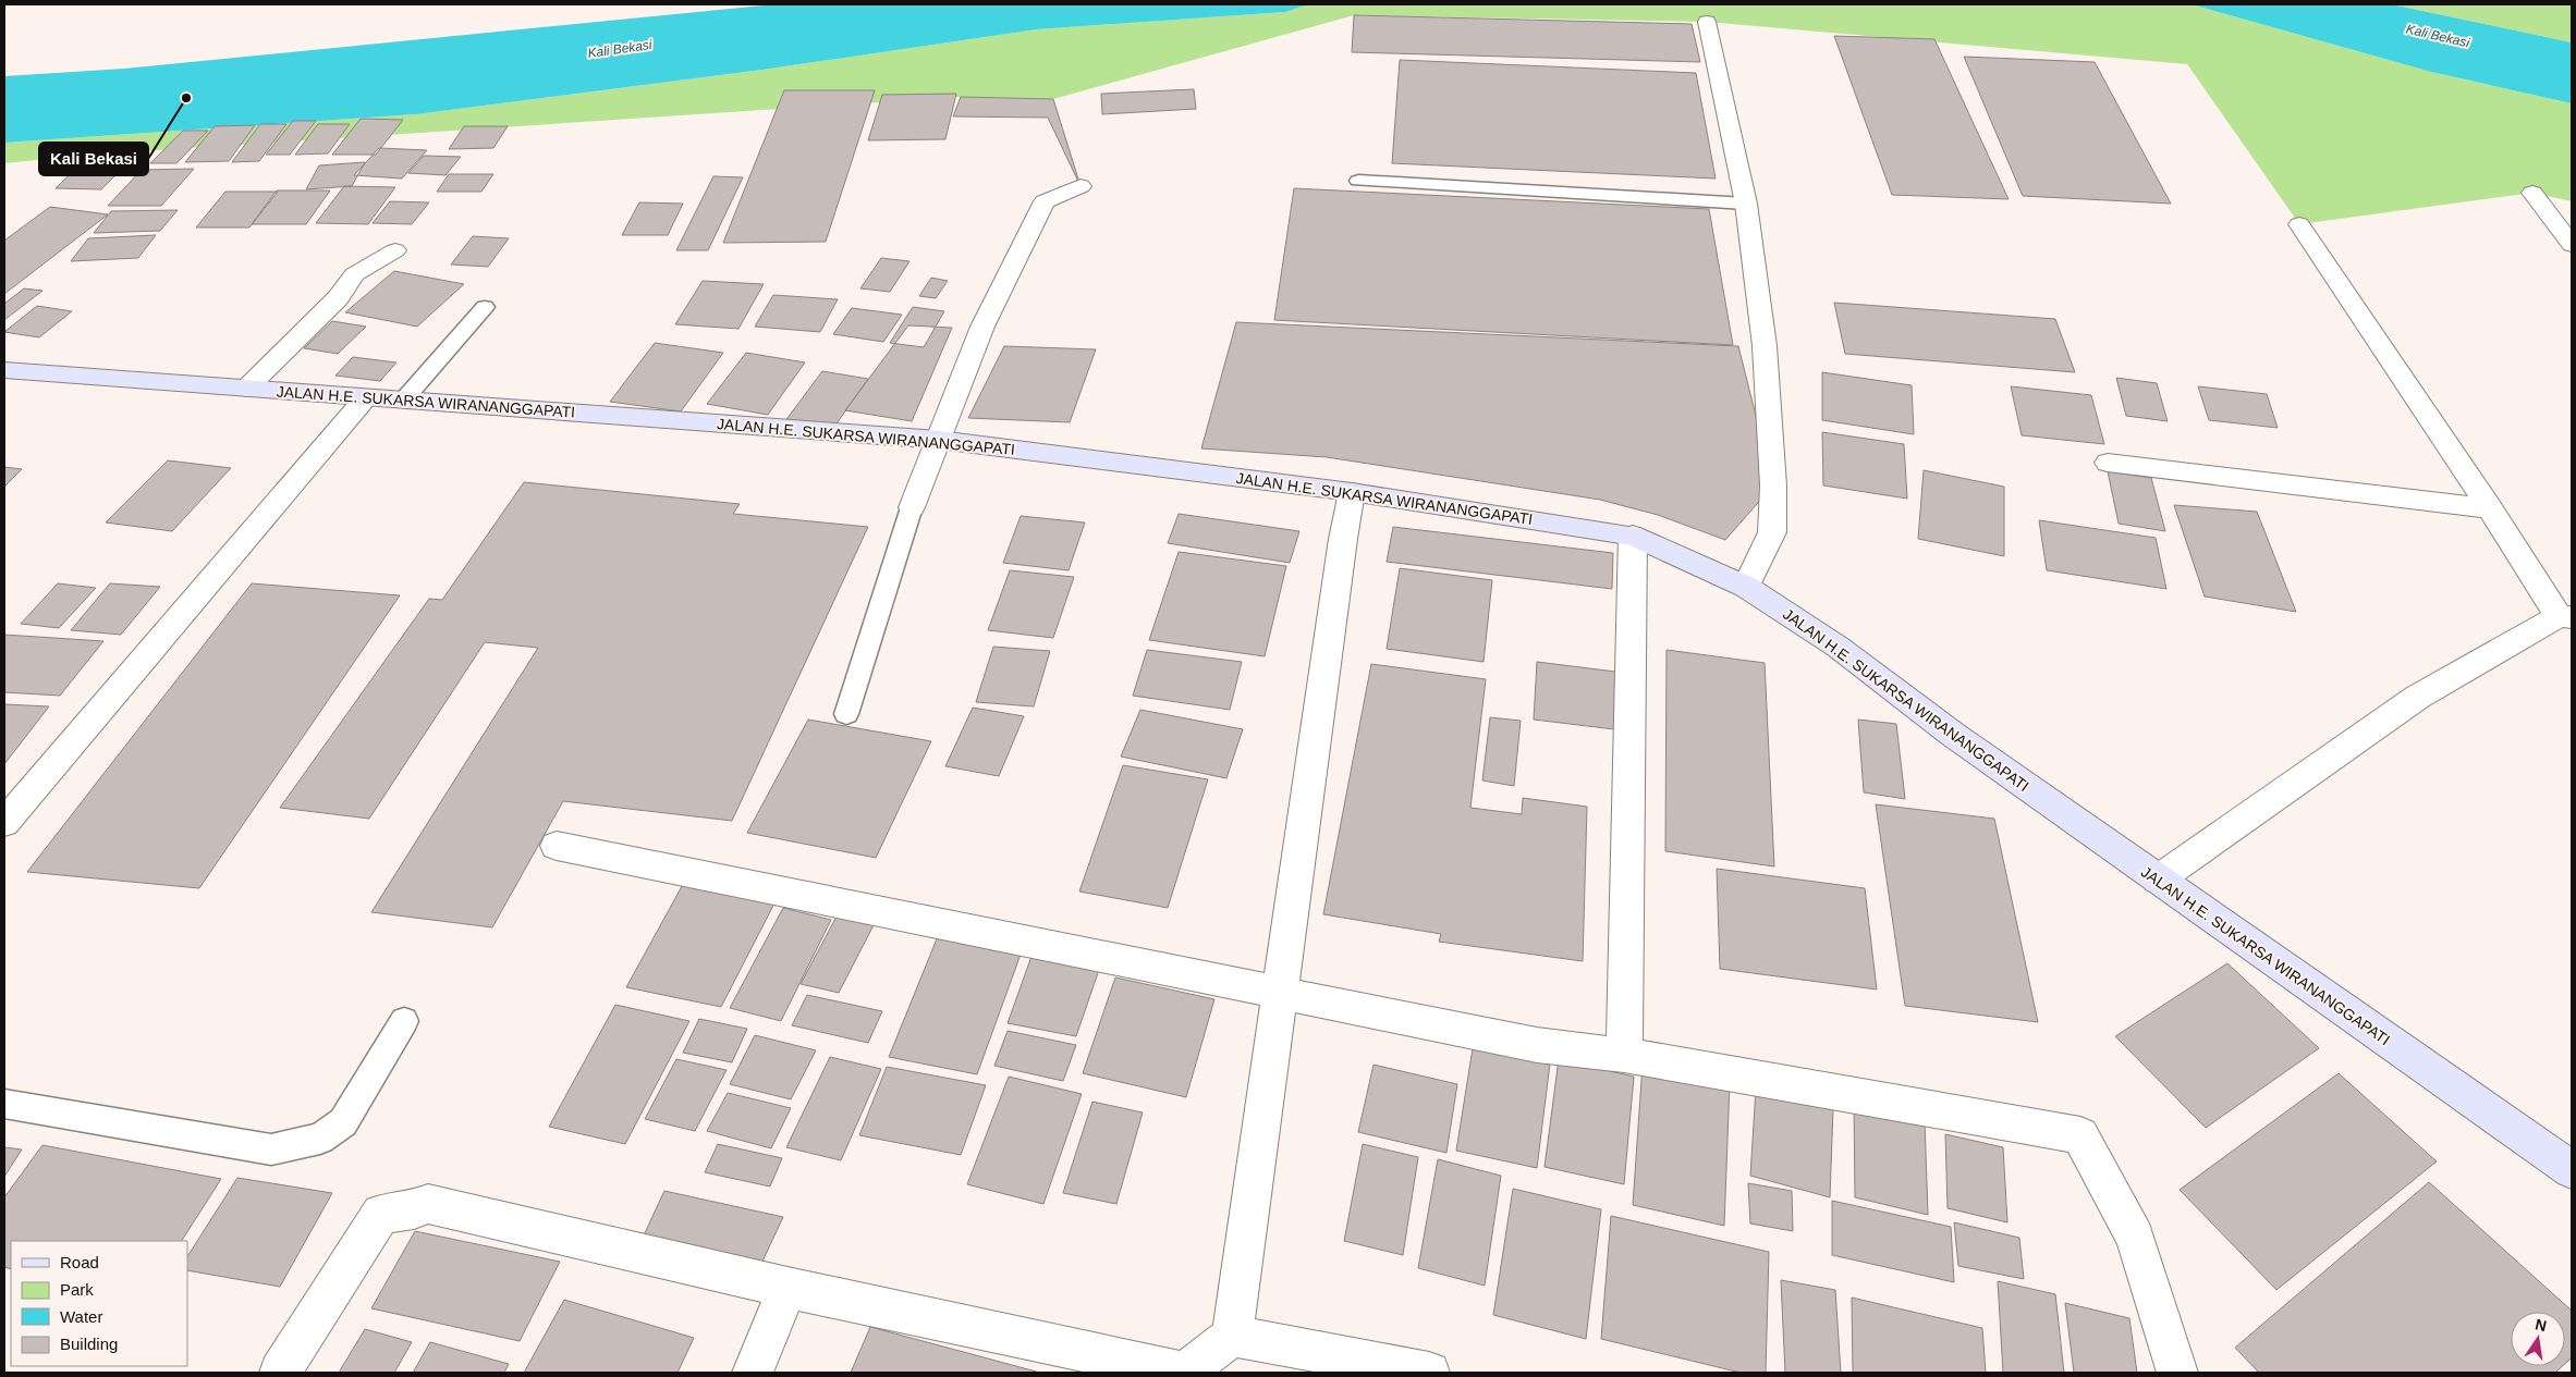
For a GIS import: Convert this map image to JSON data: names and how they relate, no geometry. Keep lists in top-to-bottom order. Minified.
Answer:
{"streets":{"street":["JALAN H.E. SUKARSA WIRANANGGAPATI"]},"water":["Kali Bekasi"],"places":["Kali Bekasi"],"legend":["Road","Park","Water","Building"],"north":"top"}
